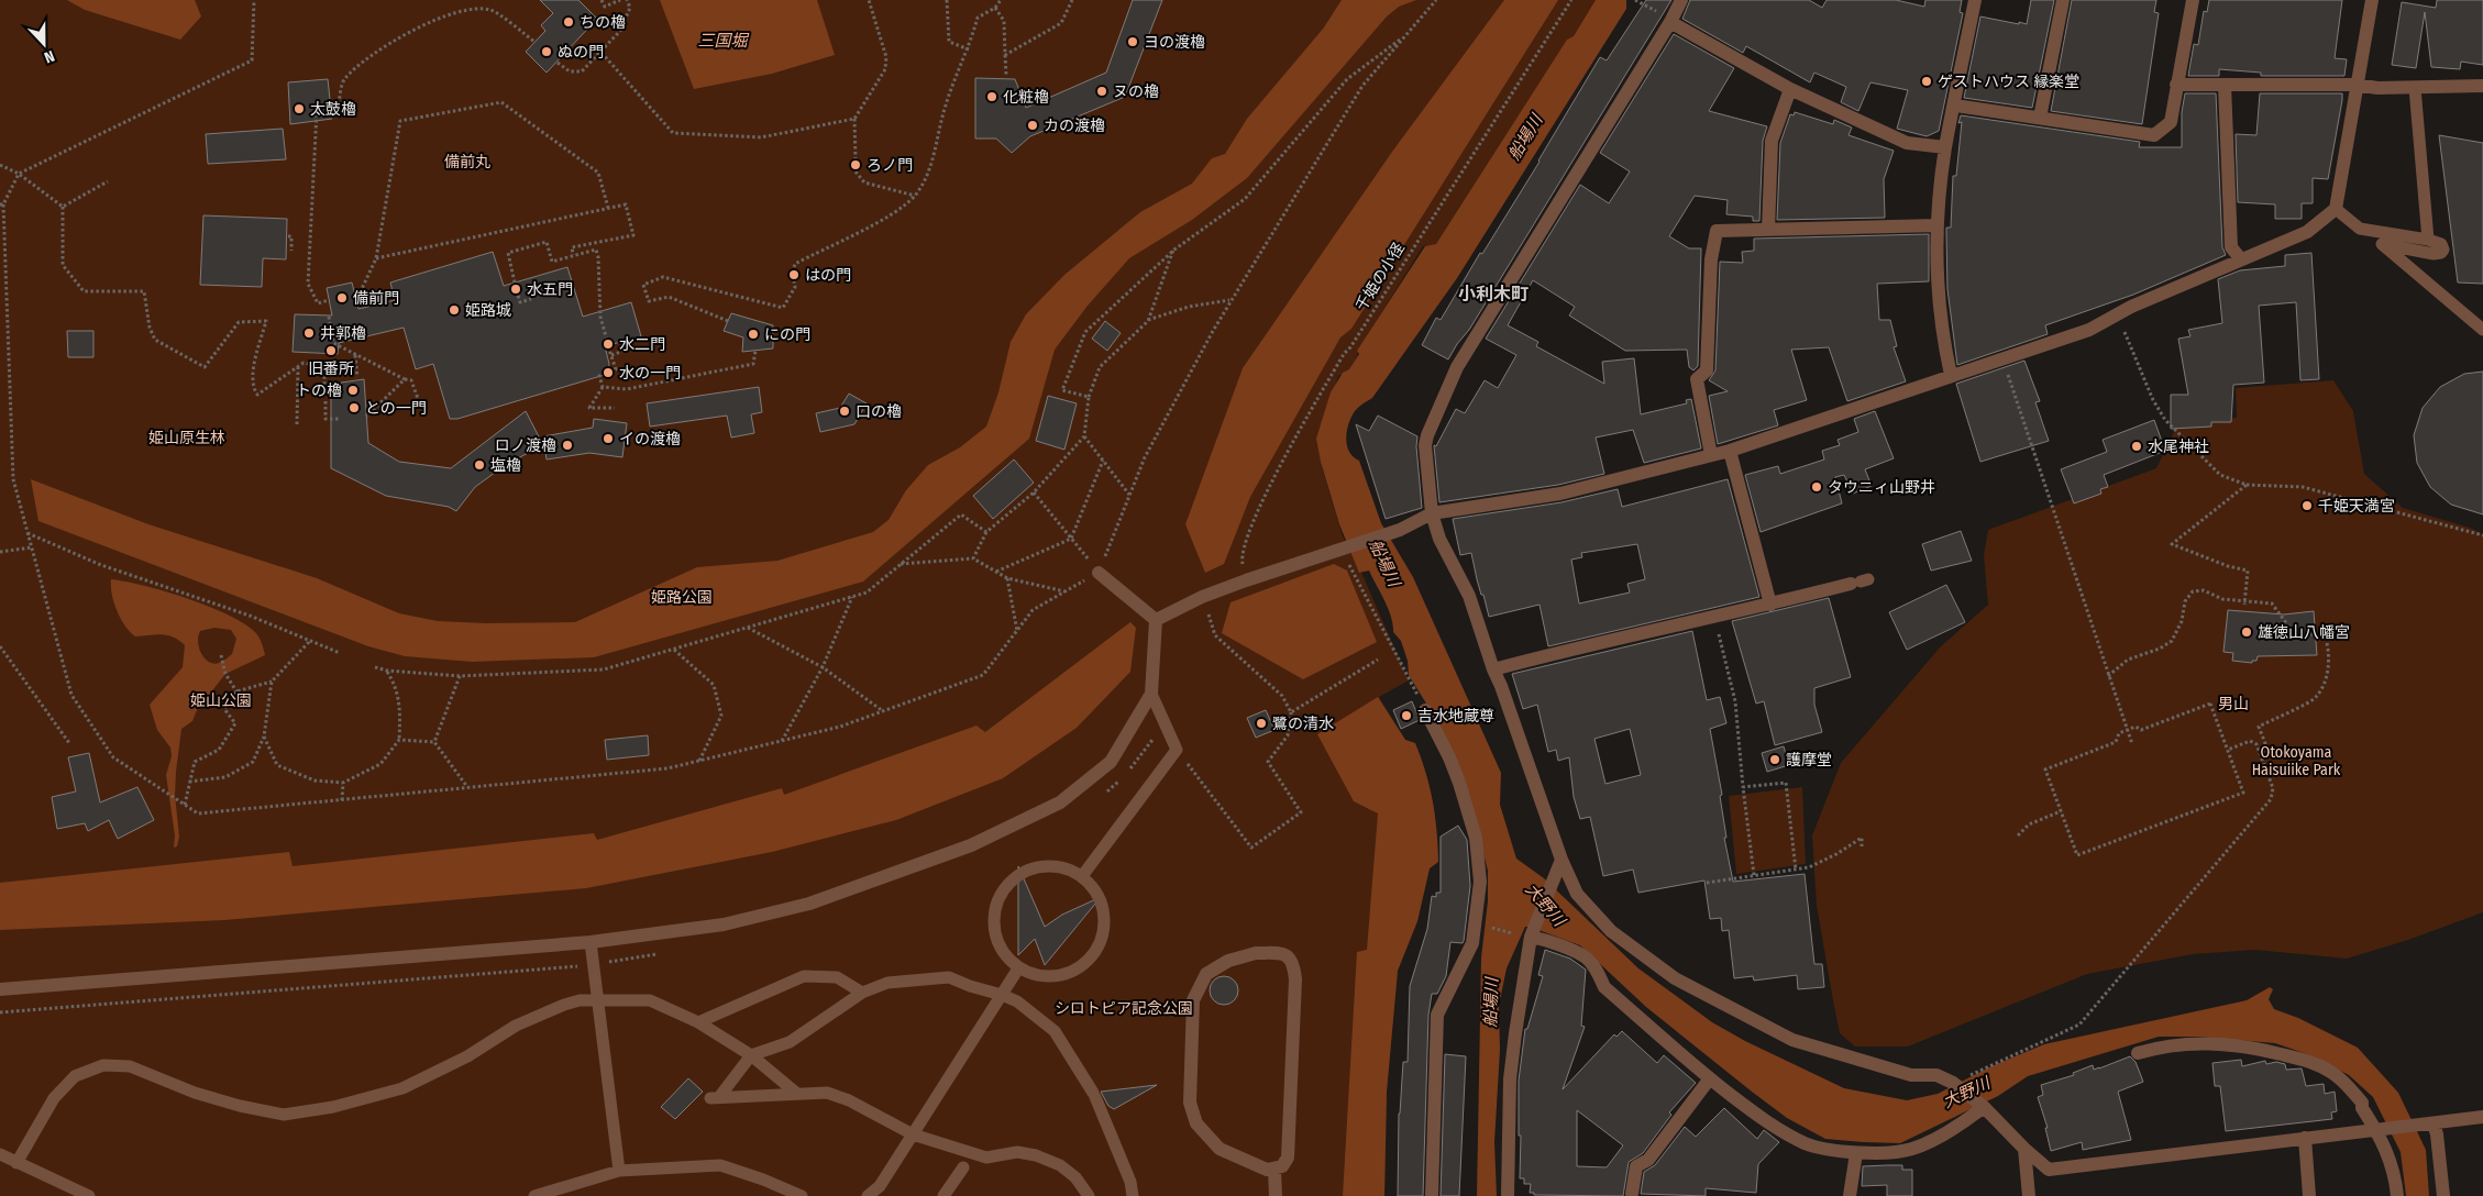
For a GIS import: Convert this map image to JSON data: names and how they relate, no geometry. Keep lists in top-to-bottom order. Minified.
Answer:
{"streets":{"path":["千姫の小径"]},"districts":["小利木町"],"water":["三国堀","船場川","大野川"],"parks":["備前丸","姫山原生林","姫路公園","姫山公園","男山","Otokoyama Haisuiike Park","シロトピア記念公園"],"places":["ちの櫓","ヨの渡櫓","ぬの門","ゲストハウス 縁楽堂","ヌの櫓","化粧櫓","太鼓櫓","カの渡櫓","ろノ門","はの門","水五門","備前門","姫路城","井郭櫓","にの門","水二門","旧番所","水の一門","トの櫓","との一門","口の櫓","イの渡櫓","ロノ渡櫓","水尾神社","塩櫓","タウニィ山野井","千姫天満宮","雄徳山八幡宮","吉水地蔵尊","鷺の清水","護摩堂"],"north":"bottom"}
